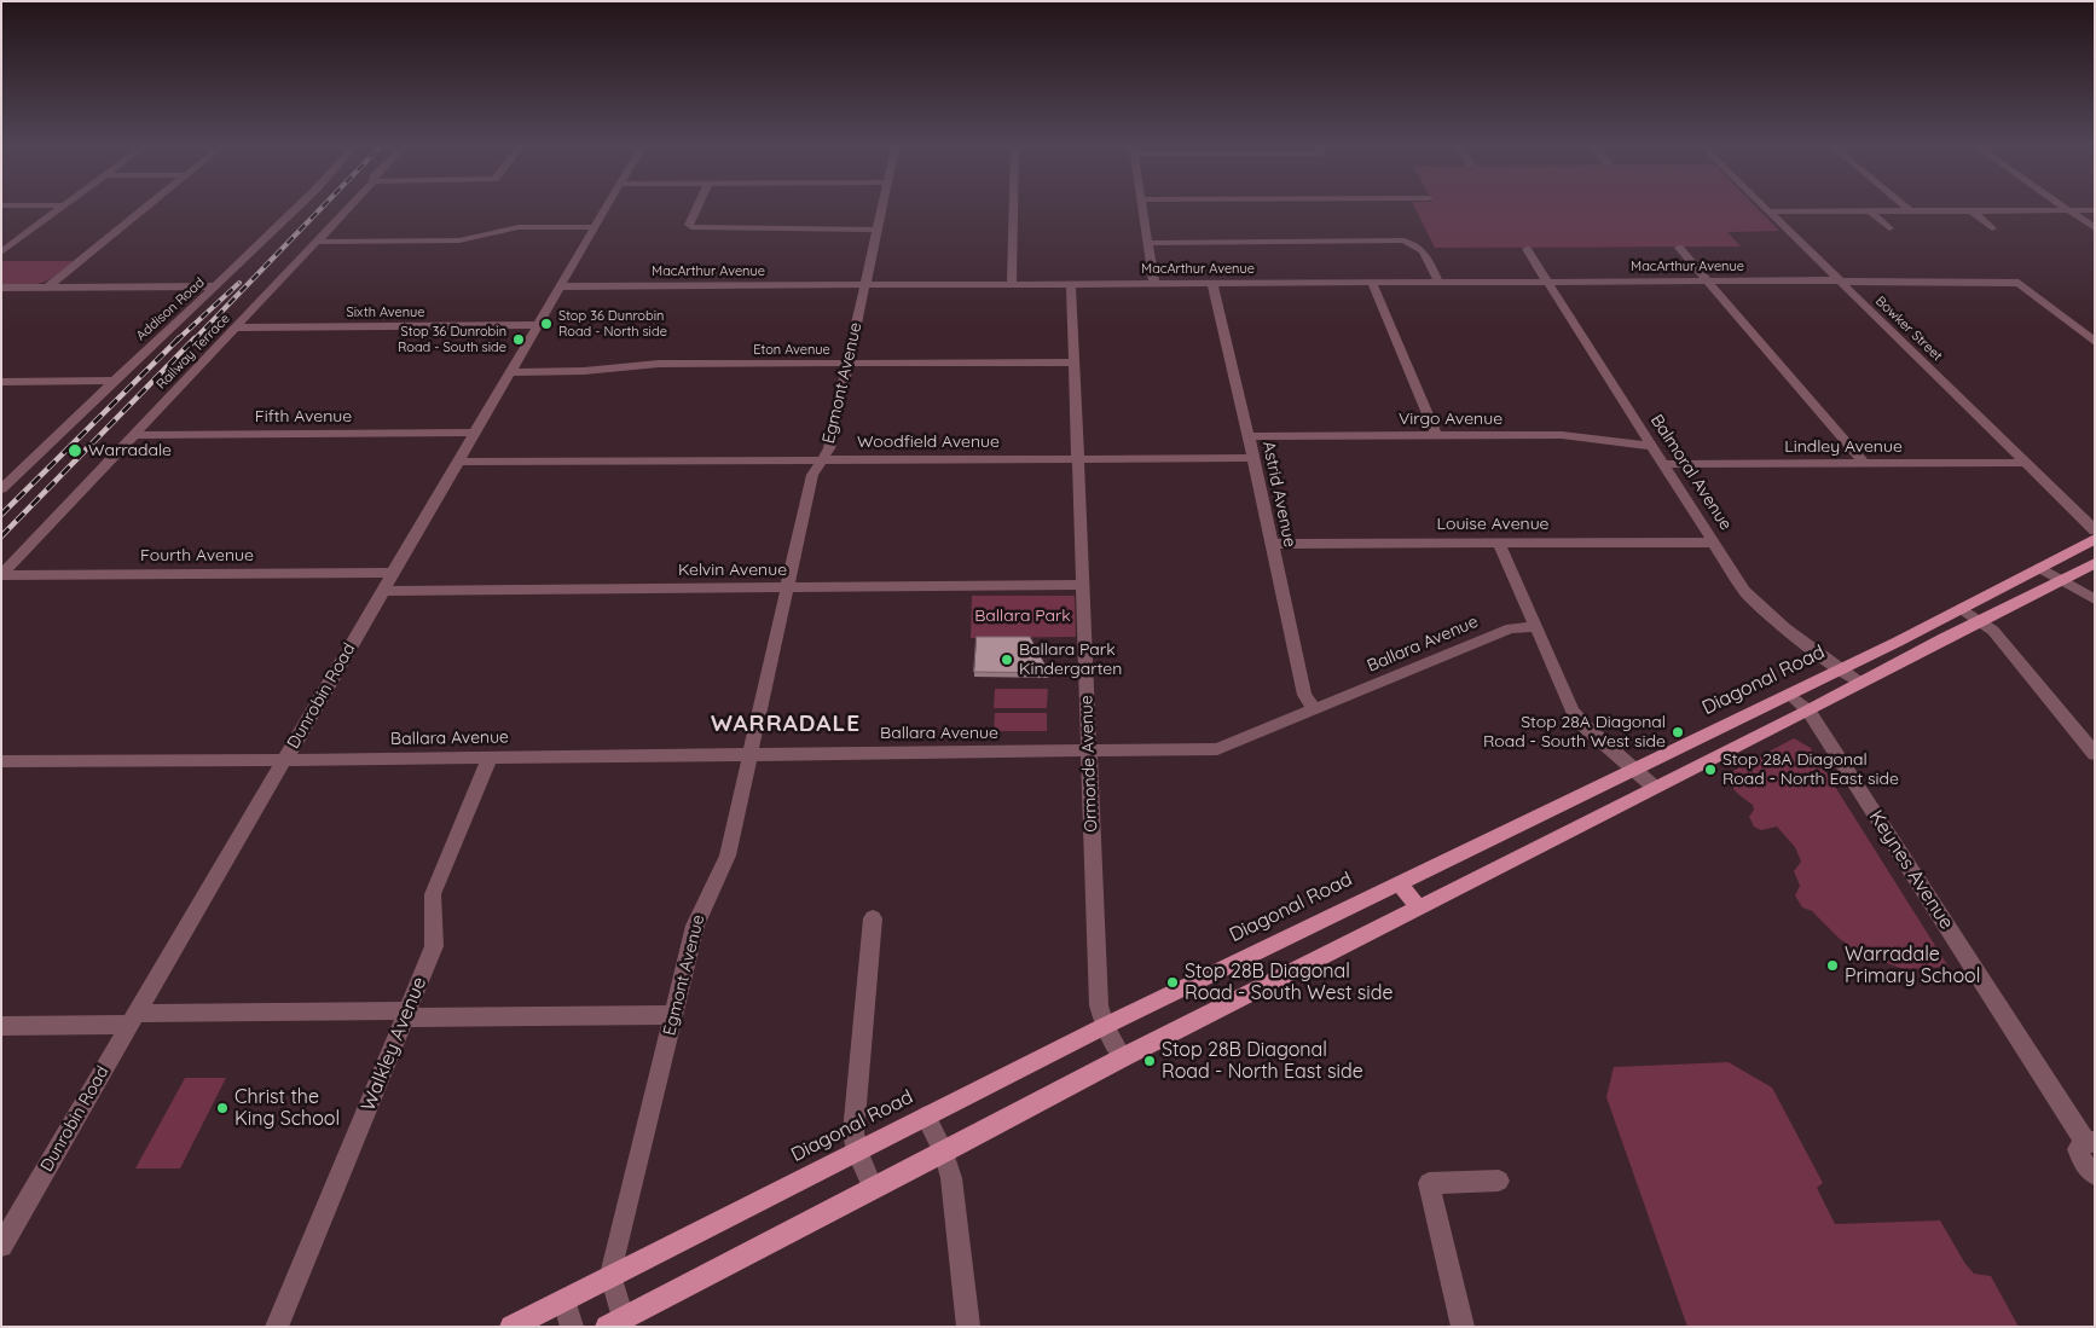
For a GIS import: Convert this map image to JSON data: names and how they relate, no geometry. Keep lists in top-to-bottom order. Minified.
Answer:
{"streets":{"main road":["Diagonal Road"],"street":["MacArthur Avenue","Addison Road","Sixth Avenue","Bowker Street","Eton Avenue","Railway Terrace","Egmont Avenue","Fifth Avenue","Virgo Avenue","Woodfield Avenue","Lindley Avenue","Balmoral Avenue","Astrid Avenue","Louise Avenue","Fourth Avenue","Kelvin Avenue","Ballara Avenue","Dunrobin Road","Ormonde Avenue","Keynes Avenue","Walkley Avenue"]},"crossings":[["MacArthur Avenue","Bowker Street"],["MacArthur Avenue","Egmont Avenue"],["MacArthur Avenue","Balmoral Avenue"],["MacArthur Avenue","Astrid Avenue"],["MacArthur Avenue","Dunrobin Road"],["MacArthur Avenue","Ormonde Avenue"],["Sixth Avenue","Railway Terrace"],["Sixth Avenue","Dunrobin Road"],["Bowker Street","Lindley Avenue"],["Eton Avenue","Egmont Avenue"],["Eton Avenue","Dunrobin Road"],["Eton Avenue","Ormonde Avenue"],["Railway Terrace","Fifth Avenue"],["Railway Terrace","Fourth Avenue"],["Egmont Avenue","Woodfield Avenue"],["Egmont Avenue","Kelvin Avenue"],["Egmont Avenue","Ballara Avenue"],["Egmont Avenue","Diagonal Road"],["Fifth Avenue","Dunrobin Road"],["Virgo Avenue","Balmoral Avenue"],["Virgo Avenue","Astrid Avenue"],["Woodfield Avenue","Astrid Avenue"],["Woodfield Avenue","Dunrobin Road"],["Woodfield Avenue","Ormonde Avenue"],["Lindley Avenue","Balmoral Avenue"],["Balmoral Avenue","Louise Avenue"],["Balmoral Avenue","Diagonal Road"],["Astrid Avenue","Louise Avenue"],["Astrid Avenue","Ballara Avenue"],["Fourth Avenue","Dunrobin Road"],["Kelvin Avenue","Dunrobin Road"],["Kelvin Avenue","Ormonde Avenue"],["Ballara Avenue","Dunrobin Road"],["Ballara Avenue","Ormonde Avenue"],["Ballara Avenue","Walkley Avenue"],["Diagonal Road","Ormonde Avenue"],["Diagonal Road","Keynes Avenue"]],"districts":["WARRADALE"],"parks":["Ballara Park"],"places":["Stop 36 Dunrobin Road - North side","Stop 36 Dunrobin Road - South side","Warradale","Ballara Park Kindergarten","Stop 28A Diagonal Road - South West side","Stop 28A Diagonal Road - North East side","Warradale Primary School","Stop 28B Diagonal Road - South West side","Stop 28B Diagonal Road - North East side","Christ the King School"]}
